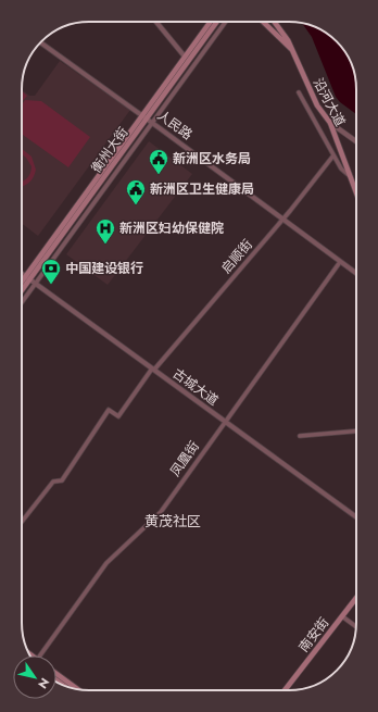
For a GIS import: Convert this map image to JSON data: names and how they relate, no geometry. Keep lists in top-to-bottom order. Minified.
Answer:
{"streets":{"main road":["沿河大道","衡州大街","南安街"],"street":["人民路","启顺街","古城大道","凤凰街"]},"crossings":[["人民路","衡州大街"],["人民路","启顺街"],["人民路","凤凰街"],["衡州大街","古城大道"],["启顺街","古城大道"],["古城大道","凤凰街"]],"districts":["黄茂社区"],"places":{"public building":["新洲区水务局","新洲区卫生健康局"],"hospital":["新洲区妇幼保健院"],"bank":["中国建设银行"]},"north":"bottom right"}
